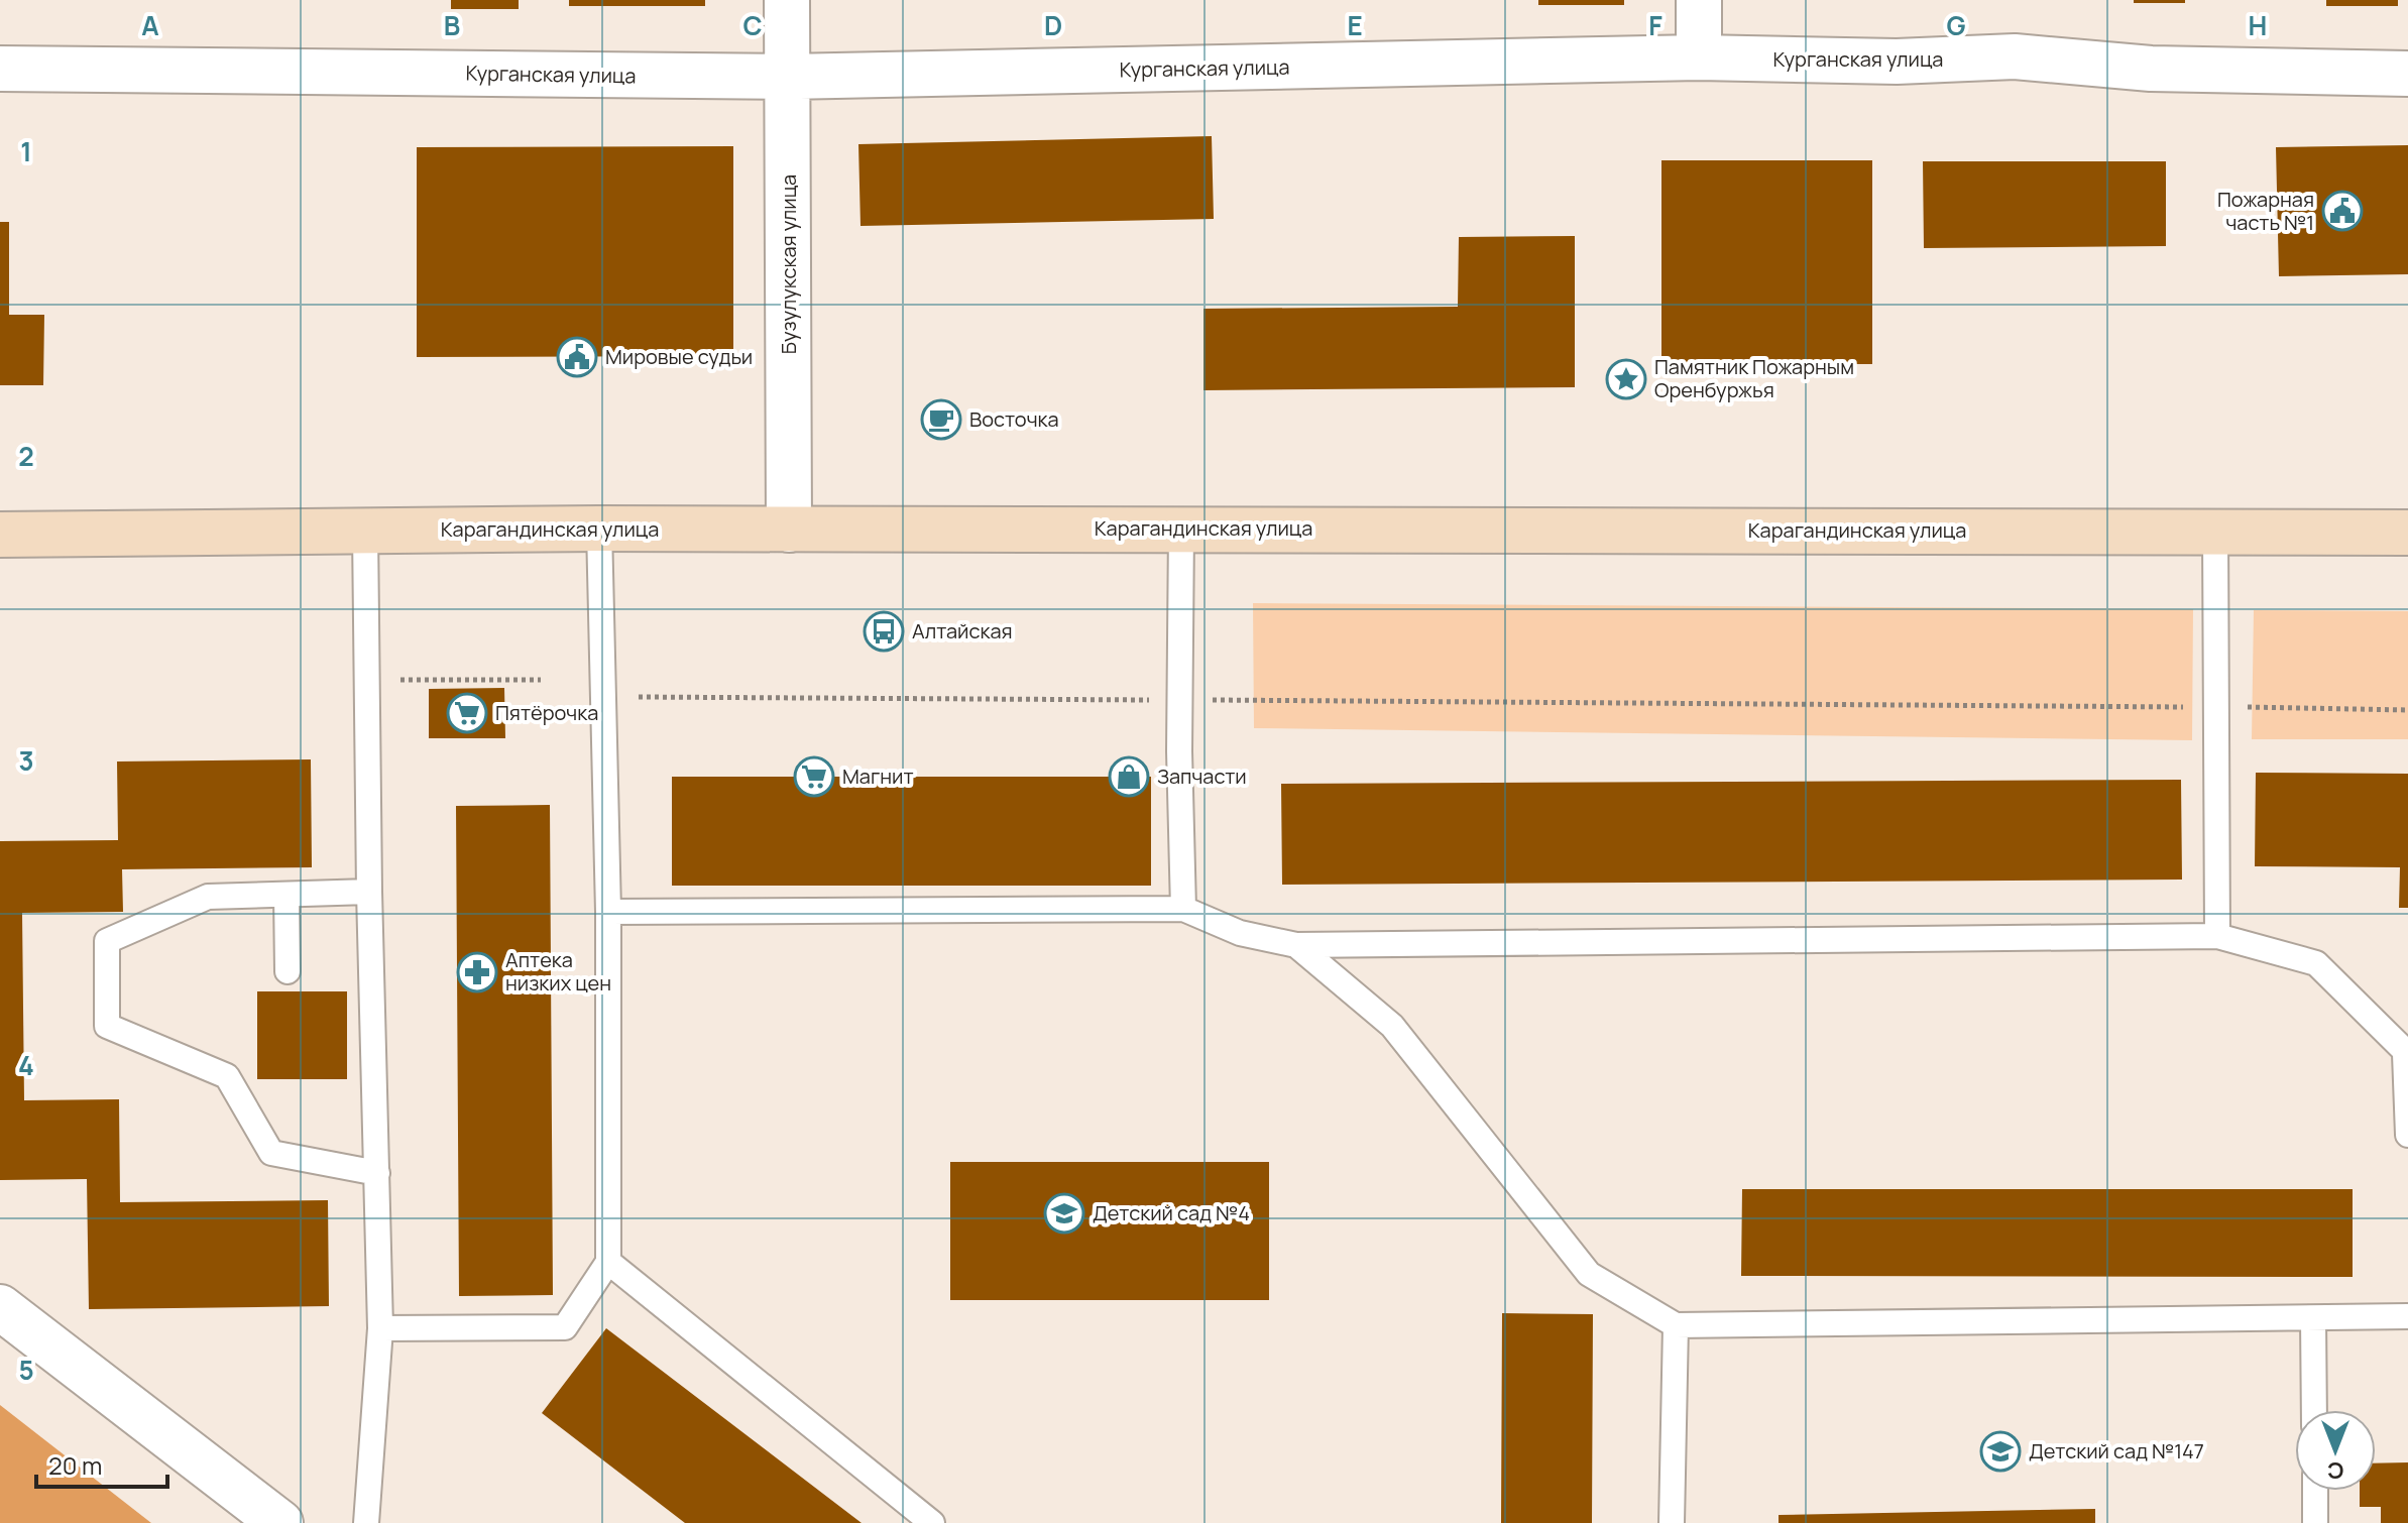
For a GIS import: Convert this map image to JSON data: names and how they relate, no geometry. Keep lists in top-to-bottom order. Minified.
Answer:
{"streets":{"main road":["Карагандинская улица"],"street":["Курганская улица","Бузулукская улица"]},"crossings":[["Курганская улица","Бузулукская улица"],["Бузулукская улица","Карагандинская улица"]],"places":{"public building":["Пожарная часть №1","Мировые судьи"],"place":["Памятник Пожарным Оренбуржья"],"cafe":["Восточка"],"bus stop":["Алтайская"],"supermarket":["Пятёрочка","Магнит"],"shop":["Запчасти"],"pharmacy":["Аптека низких цен"],"school or university":["Детский сад №4","Детский сад №147"]},"scale_bar":"20 m","north":"bottom","grid":{"columns":["A","B","C","D","E","F","G","H"],"rows":["1","2","3","4","5"]}}
